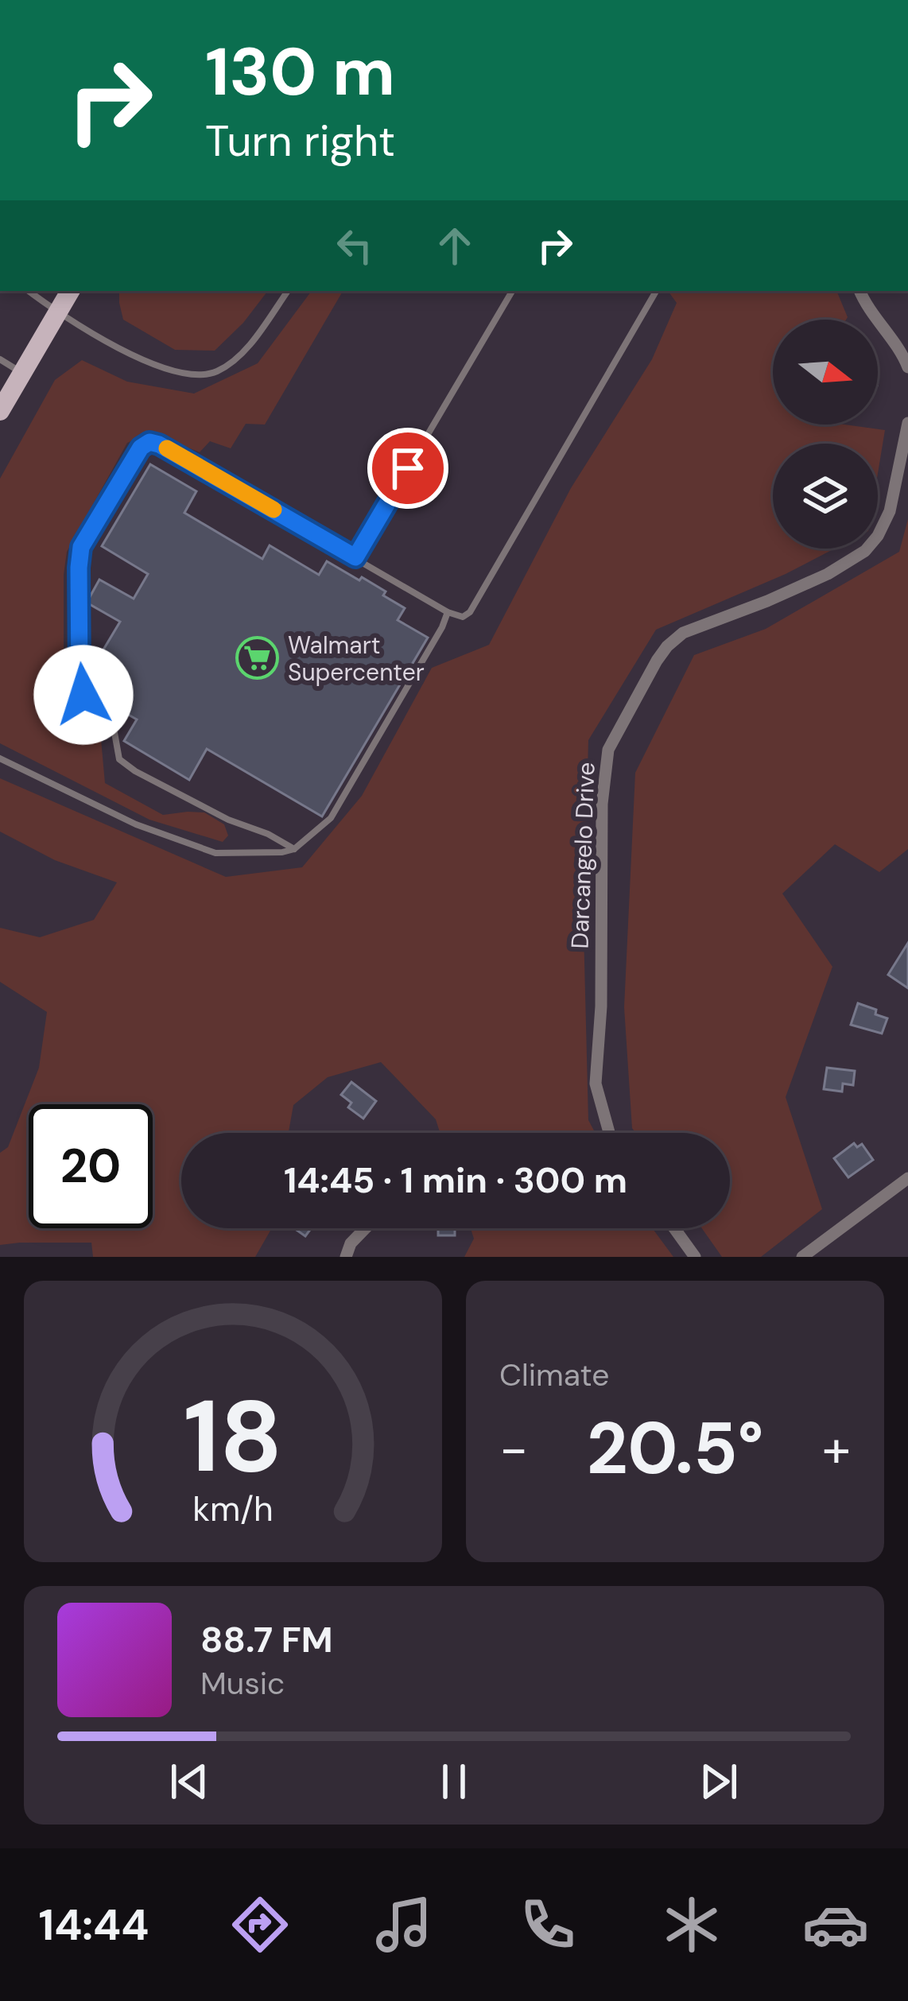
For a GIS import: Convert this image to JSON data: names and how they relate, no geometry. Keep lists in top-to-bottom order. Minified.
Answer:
{"streets":{"street":["Darcangelo Drive"]},"places":{"supermarket":["Walmart Supercenter"]},"north":"right","page":{"turn":["130 m","Turn right"],"limit":"20","trip":"14:45 · 1 min · 300 m","tile":"Climate","heat":["−","20.5°","+"],"song":["88.7 FM","Music"],"tabs":"14:44","gauge":["18","km/h"]}}
